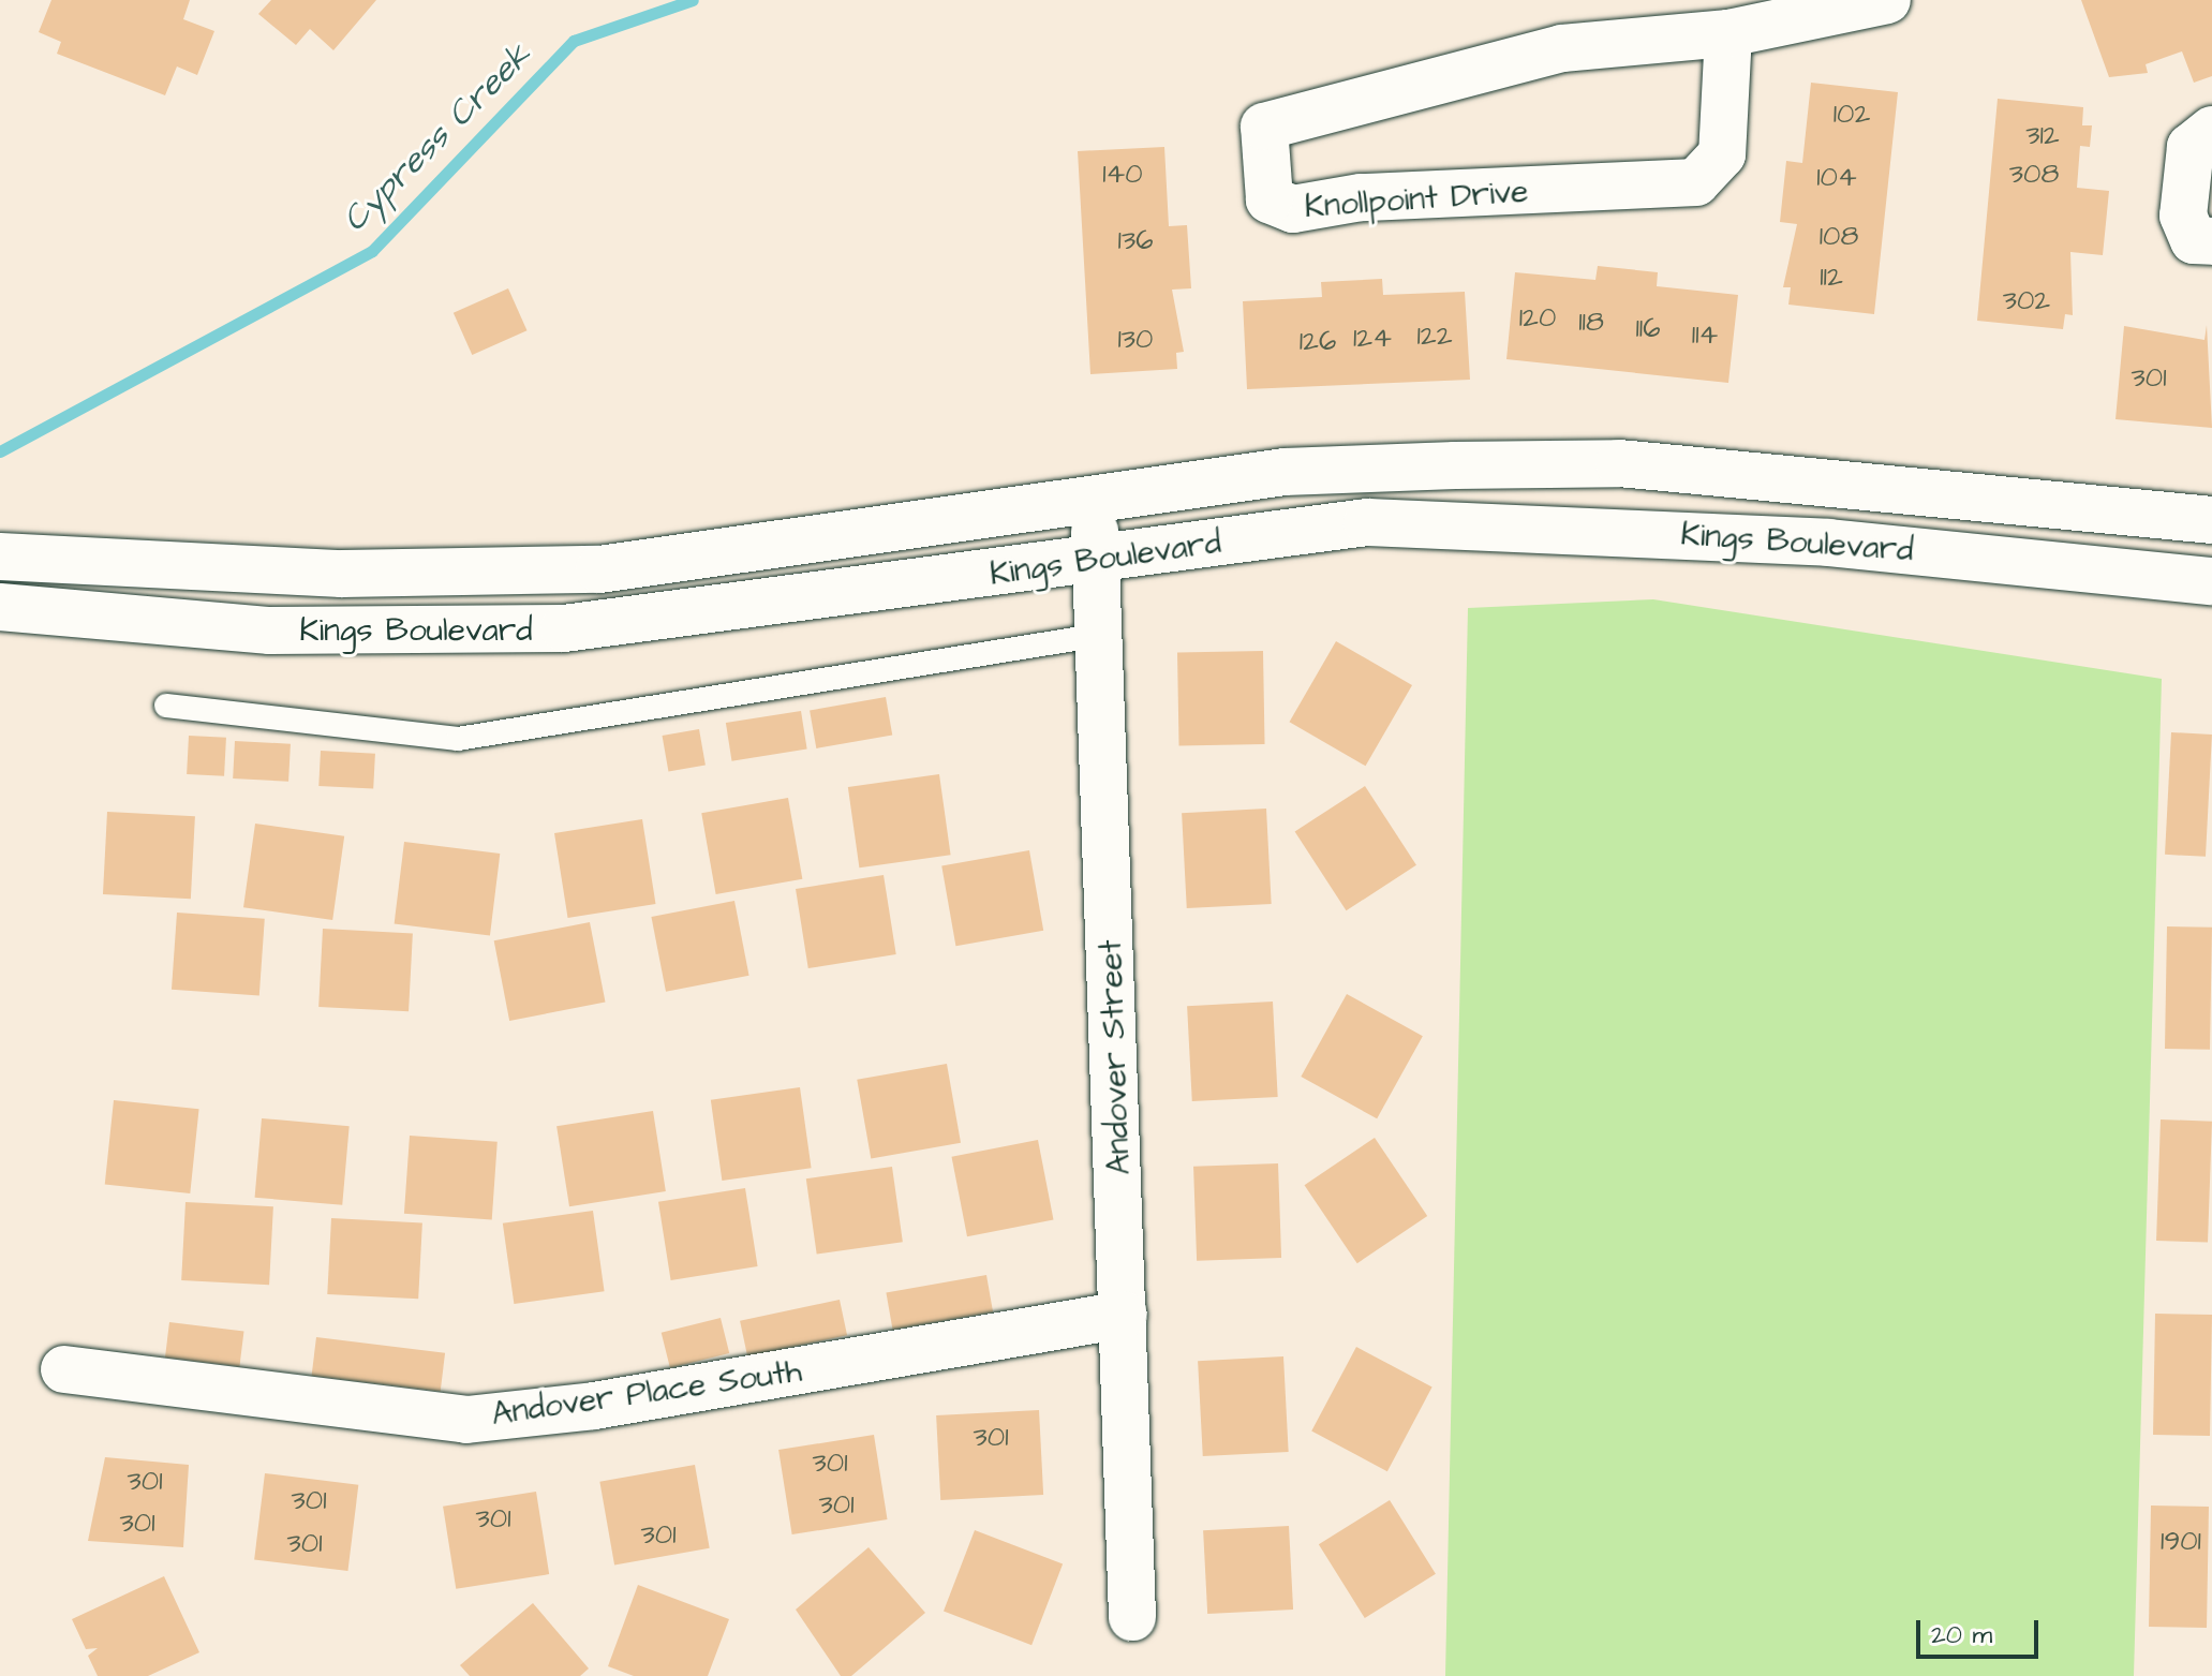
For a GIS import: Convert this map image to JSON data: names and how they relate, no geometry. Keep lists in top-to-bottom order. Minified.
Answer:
{"streets":{"street":["Knollpoint Drive","Kings Boulevard","Andover Street","Andover Place South"]},"crossings":[["Kings Boulevard","Andover Street"],["Andover Street","Andover Place South"]],"water":["Cypress Creek"],"house_numbers":["102","312","140","308","104","108","136","112","302","120","118","116","114","122","124","130","126","301","301","301","301","301","301","301","301","301","1901","301"],"scale_bar":"20 m"}
